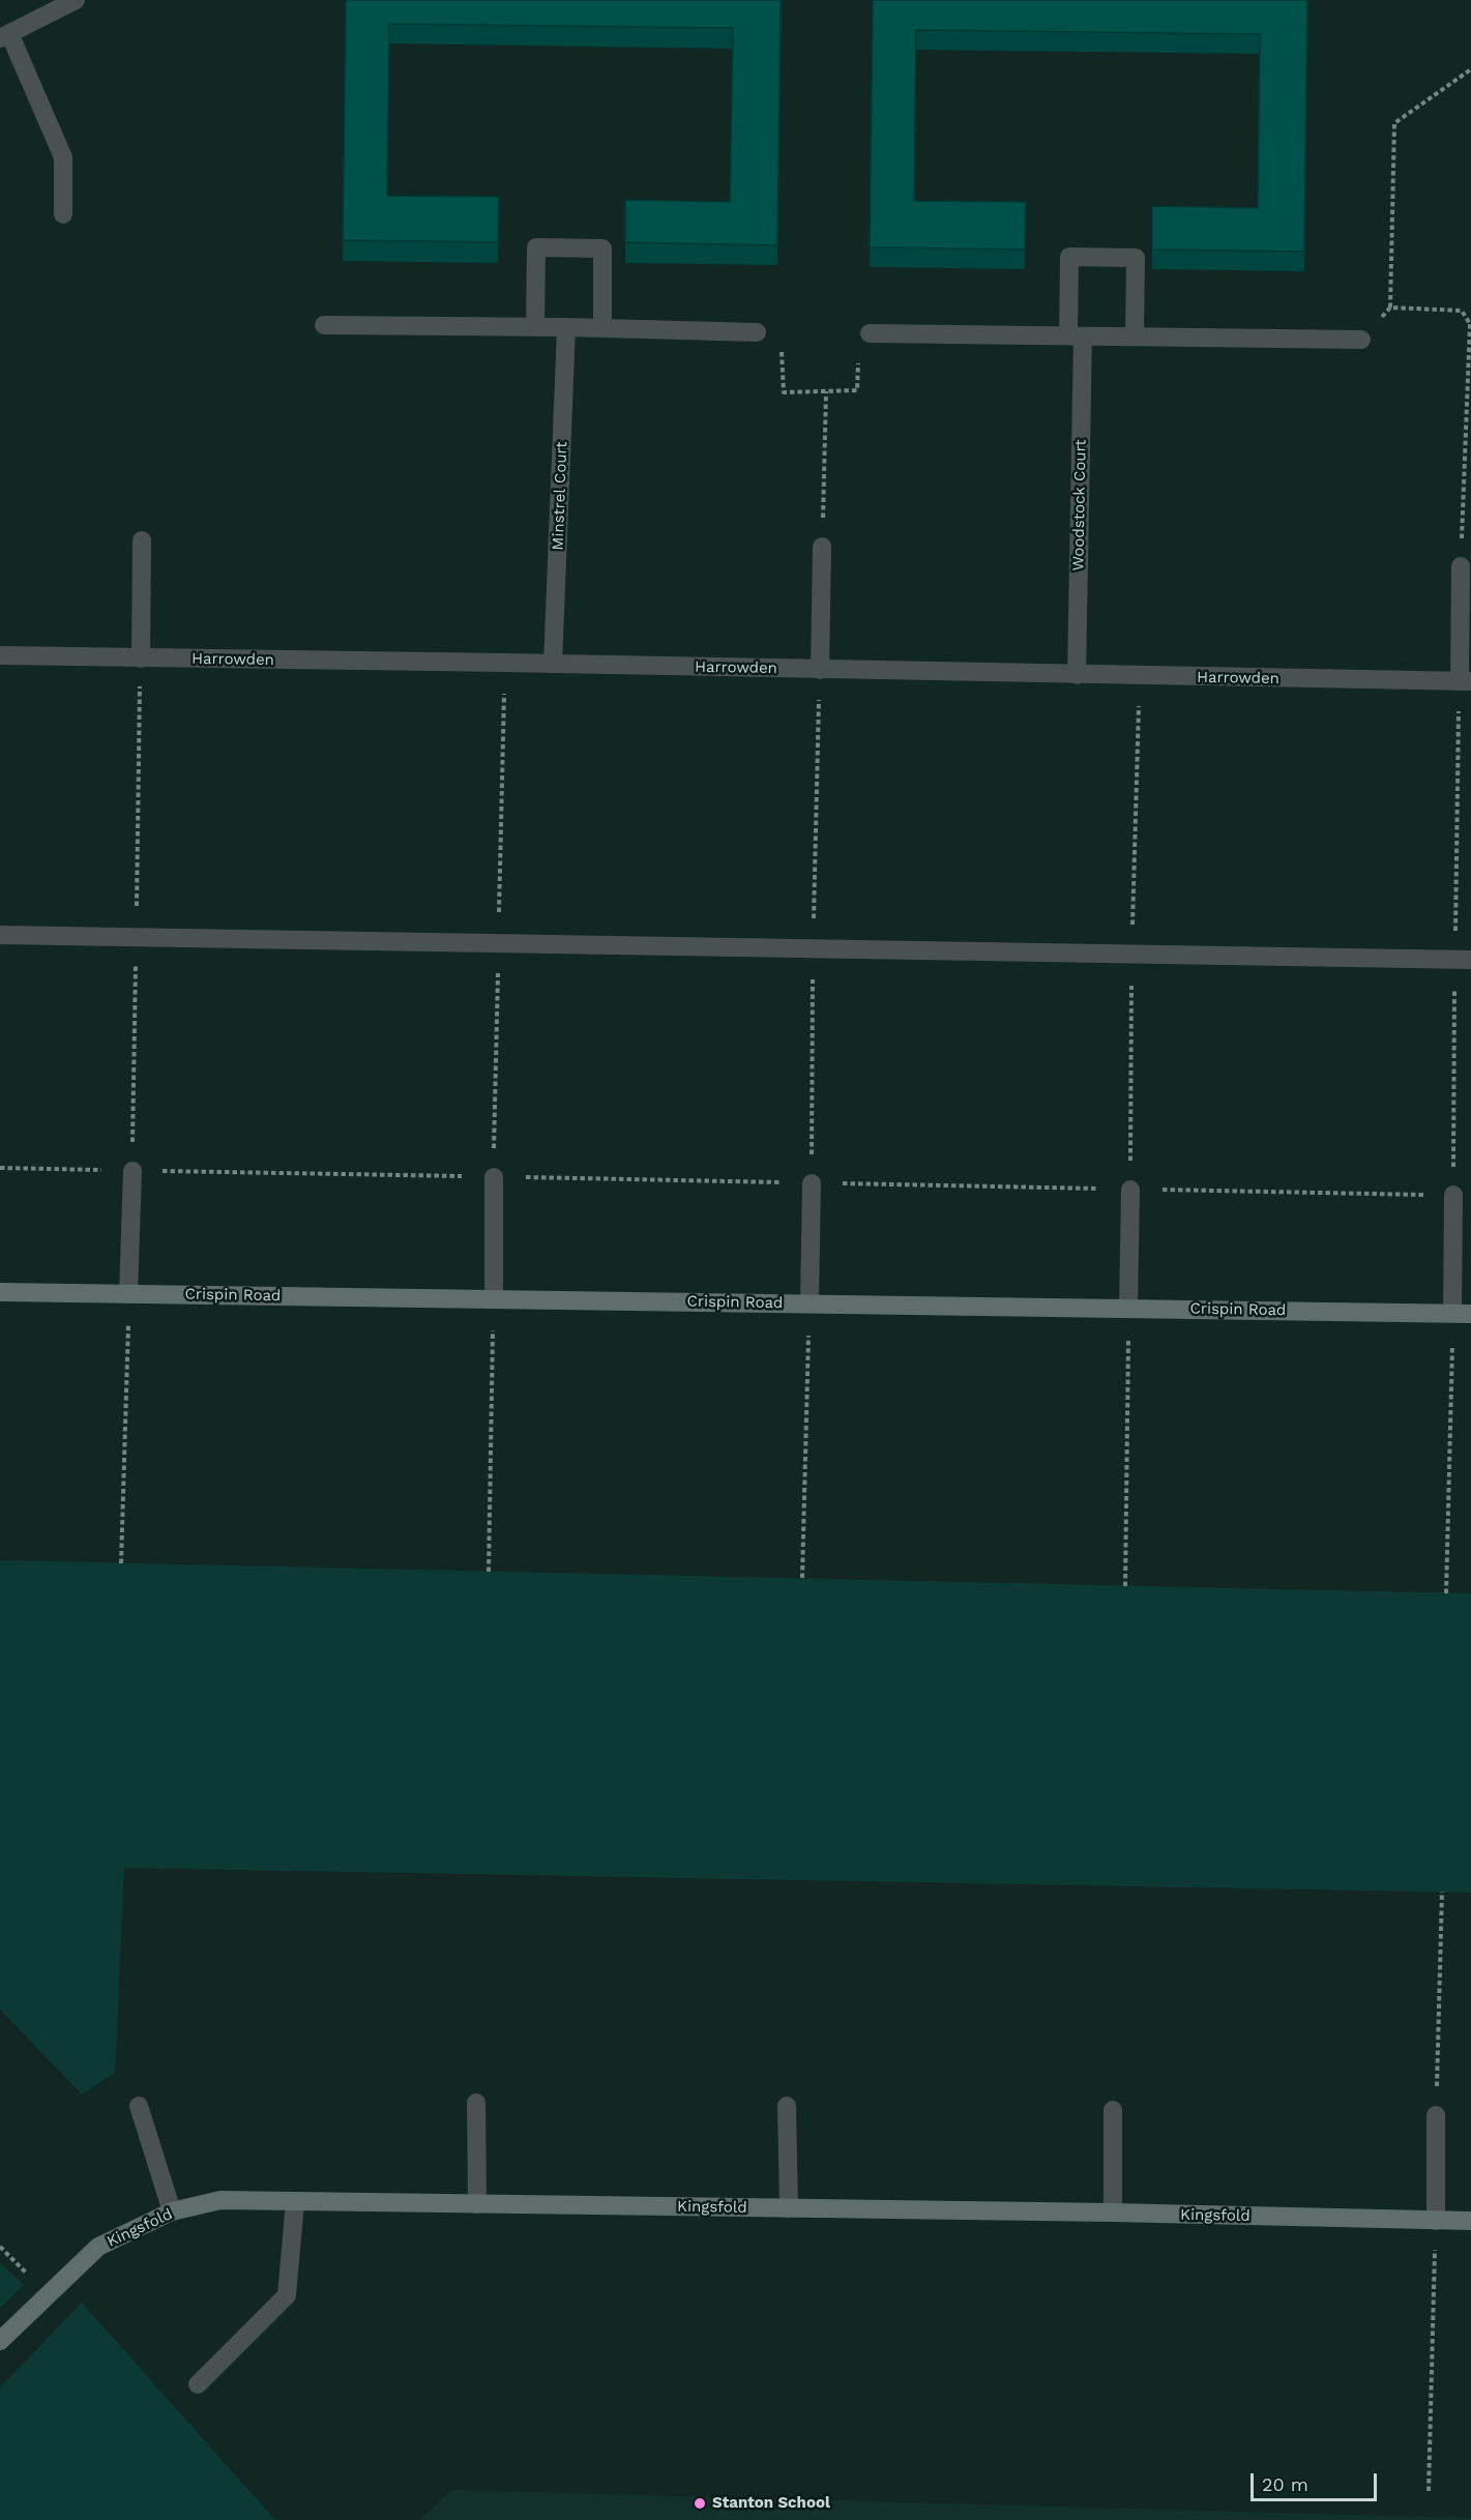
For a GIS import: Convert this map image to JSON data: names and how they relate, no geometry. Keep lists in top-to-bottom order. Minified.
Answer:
{"streets":{"street":["Minstrel Court","Woodstock Court","Harrowden","Crispin Road","Kingsfold"]},"crossings":[["Minstrel Court","Harrowden"],["Woodstock Court","Harrowden"]],"places":["Stanton School"],"scale_bar":"20 m"}
